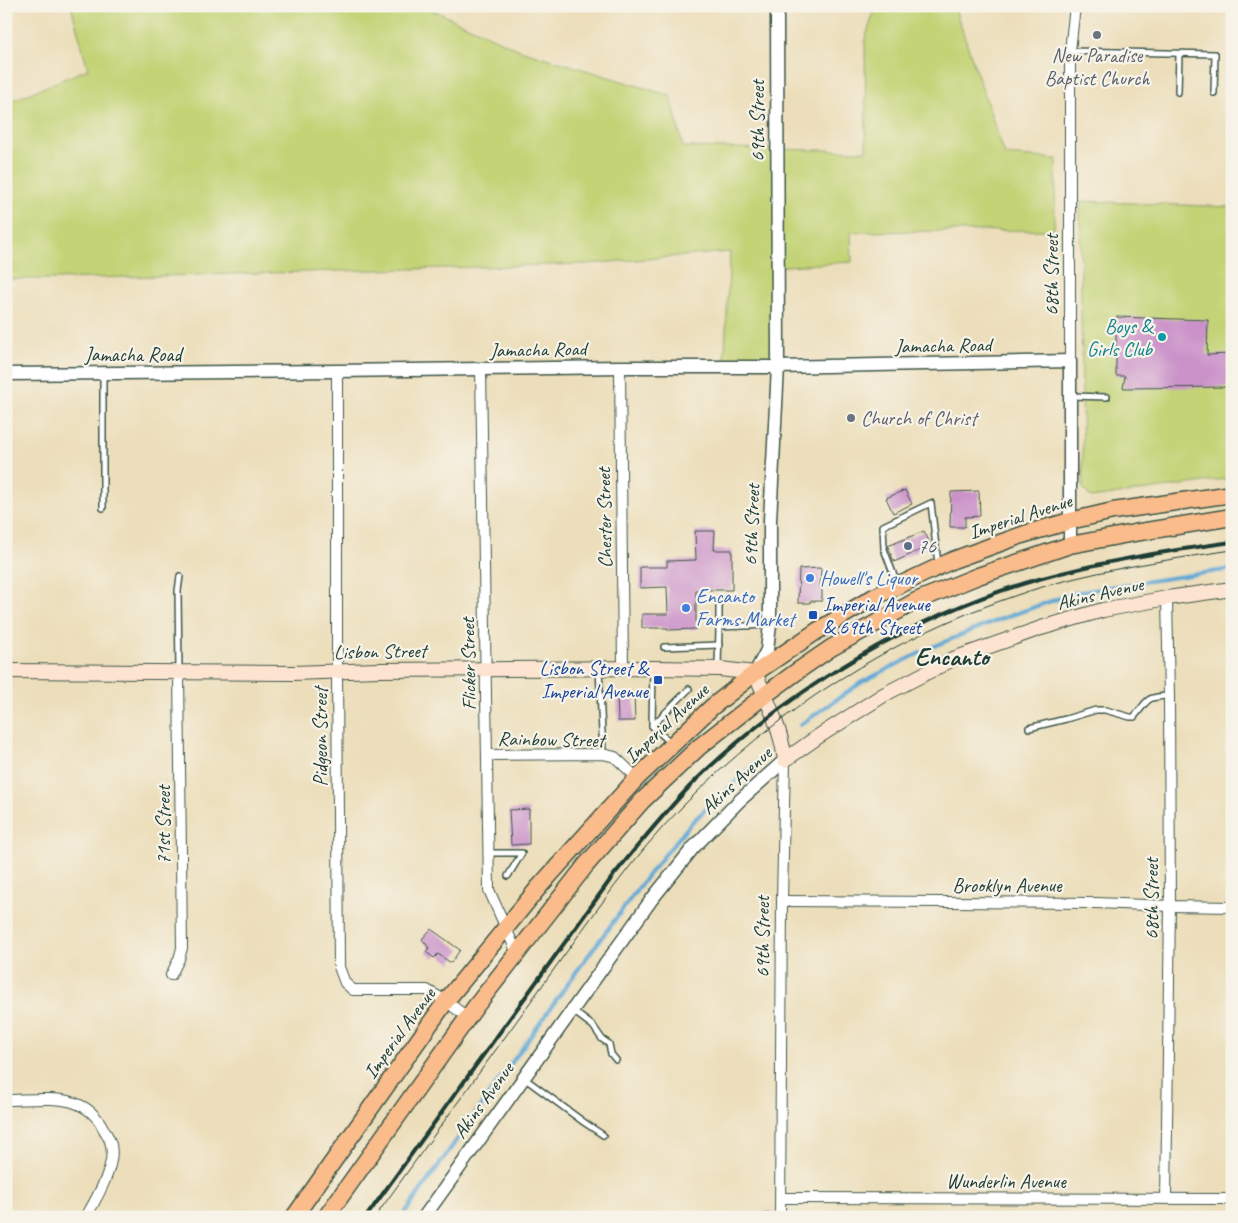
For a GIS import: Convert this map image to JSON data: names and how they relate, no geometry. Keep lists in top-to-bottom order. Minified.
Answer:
{"streets":{"main road":["69th Street","Imperial Avenue","Akins Avenue","Lisbon Street"],"street":["68th Street","Jamacha Road","Chester Street","Flicker Street","Pidgeon Street","Rainbow Street","71st Street","Brooklyn Avenue","Wunderlin Avenue"]},"crossings":[["69th Street","Jamacha Road"],["69th Street","Imperial Avenue"],["69th Street","Akins Avenue"],["69th Street","Lisbon Street"],["69th Street","Brooklyn Avenue"],["69th Street","Wunderlin Avenue"],["68th Street","Jamacha Road"],["68th Street","Imperial Avenue"],["68th Street","Akins Avenue"],["68th Street","Brooklyn Avenue"],["68th Street","Wunderlin Avenue"],["Jamacha Road","Chester Street"],["Jamacha Road","Flicker Street"],["Jamacha Road","Pidgeon Street"],["Imperial Avenue","Lisbon Street"],["Imperial Avenue","Flicker Street"],["Imperial Avenue","Pidgeon Street"],["Imperial Avenue","Rainbow Street"],["Chester Street","Lisbon Street"],["Lisbon Street","Flicker Street"],["Lisbon Street","Pidgeon Street"],["Lisbon Street","71st Street"],["Flicker Street","Rainbow Street"]],"districts":["Encanto"],"places":{"other":["New Paradise Baptist Church","Boys & Girls Club","Church of Christ","76","Howell's Liquor","Encanto Farms Market"],"transit":["Imperial Avenue & 69th Street","Lisbon Street & Imperial Avenue"]}}
